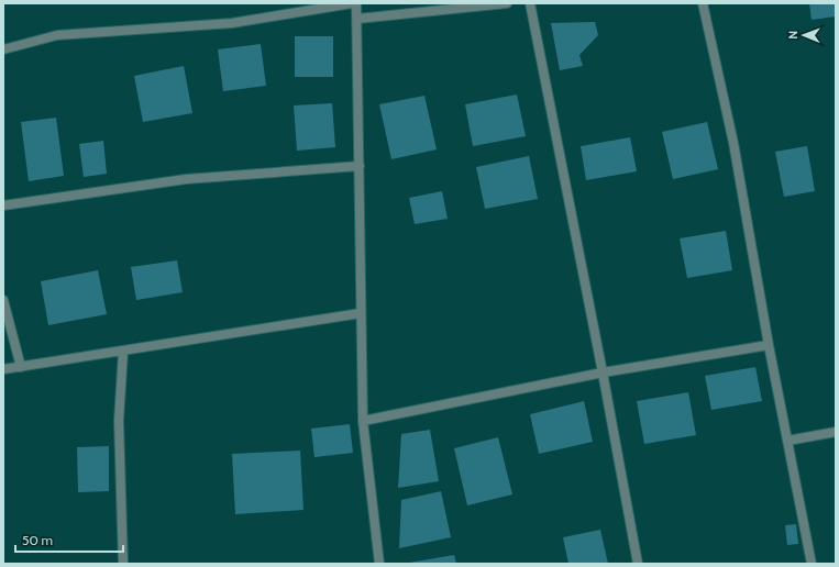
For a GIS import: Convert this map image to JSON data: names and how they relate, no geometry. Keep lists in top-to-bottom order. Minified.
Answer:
{"scale_bar":"50 m","north":"left"}
